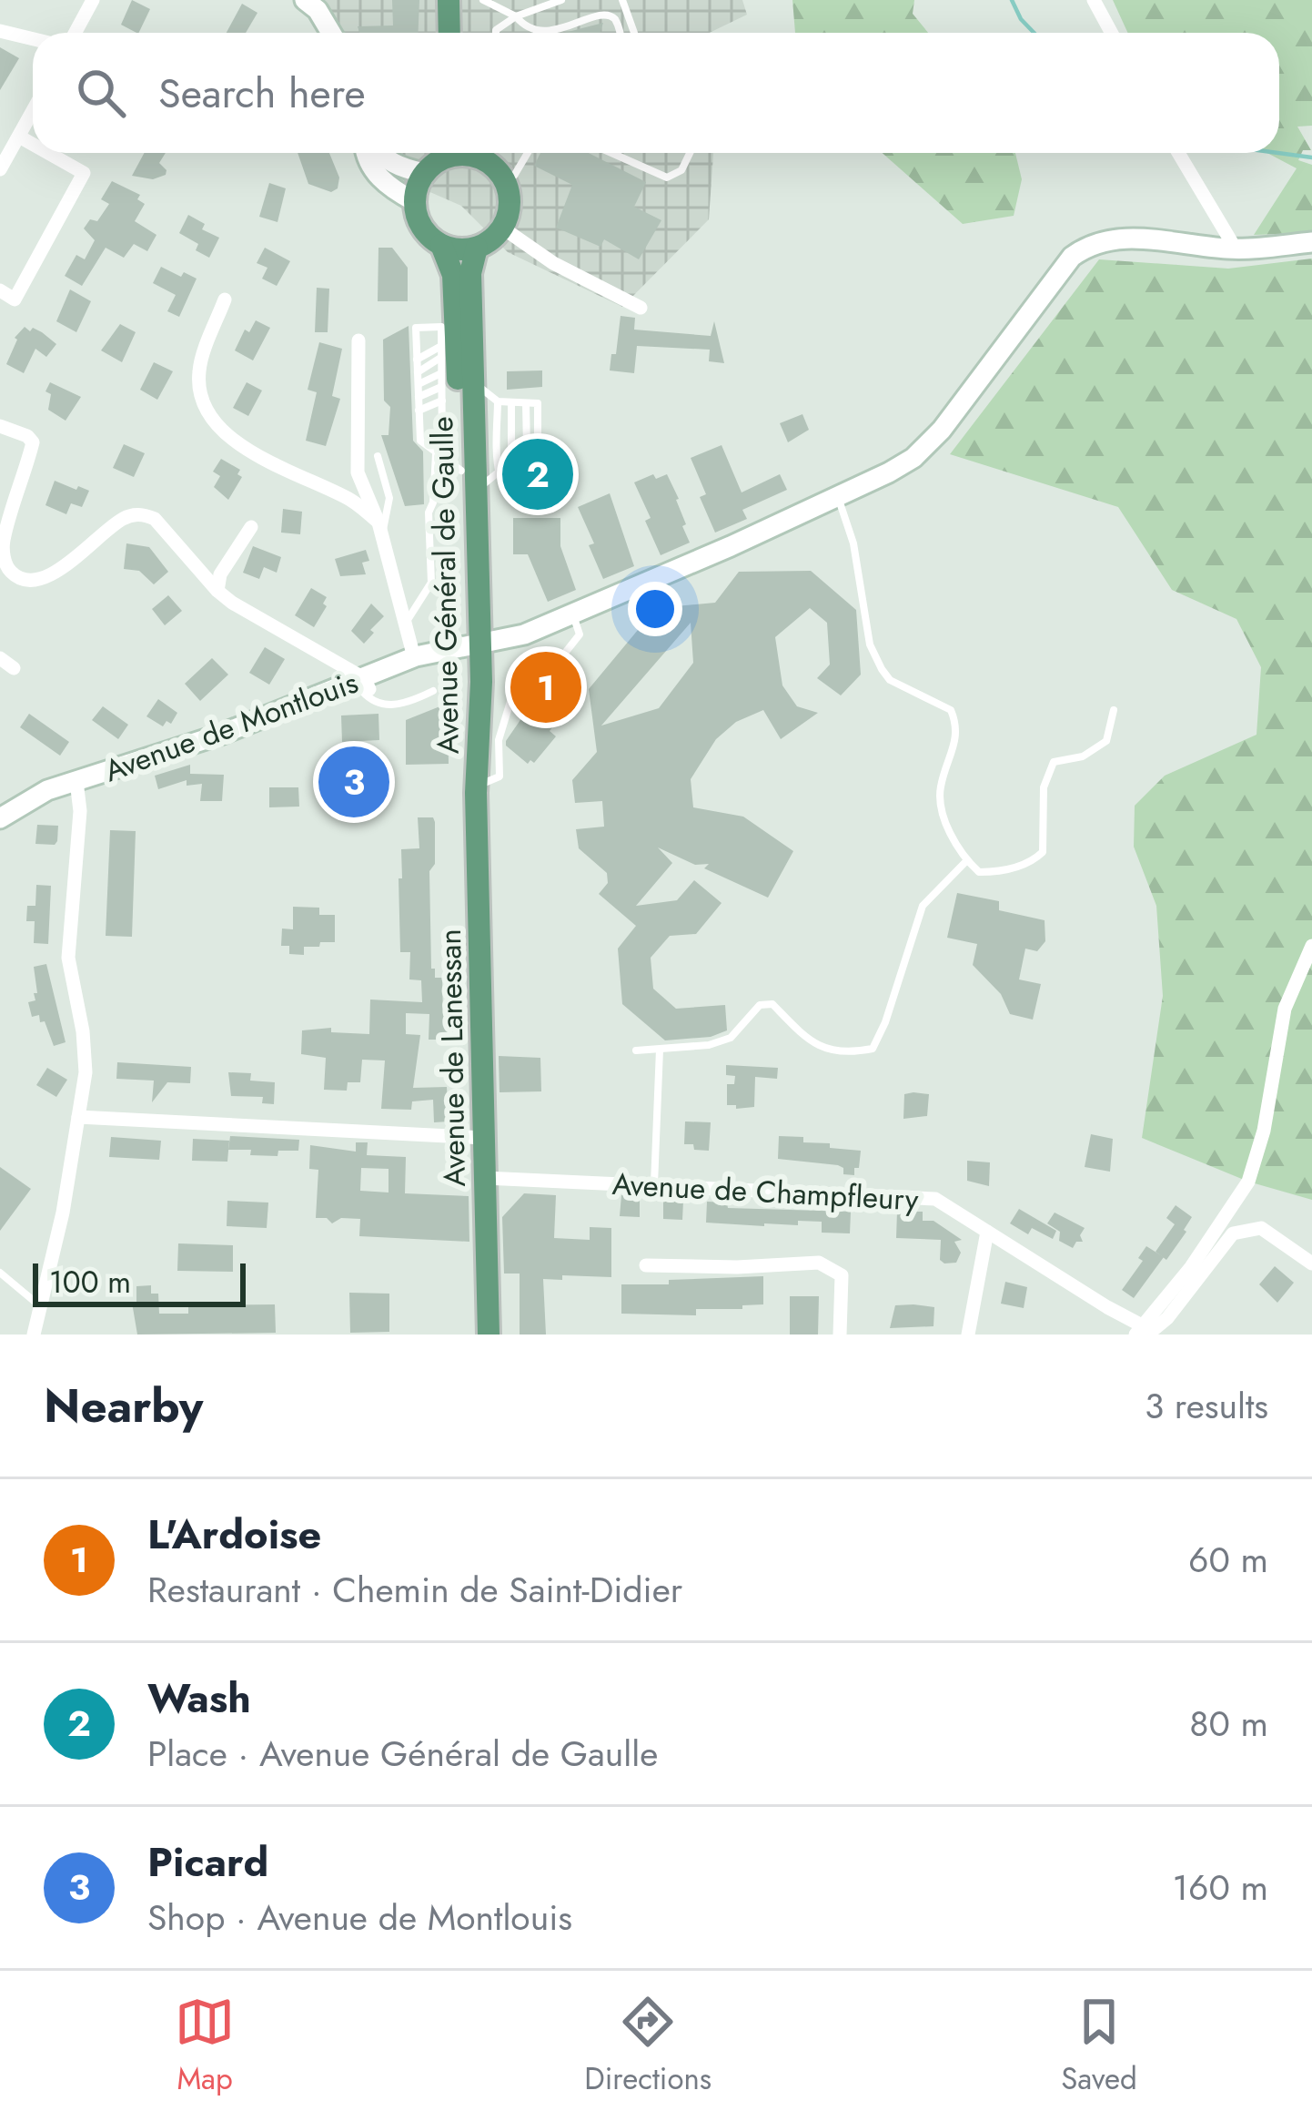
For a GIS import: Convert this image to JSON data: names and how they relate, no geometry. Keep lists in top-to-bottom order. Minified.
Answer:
{"streets":{"main road":["Avenue Général de Gaulle","Avenue de Lanessan"],"street":["Avenue de Montlouis","Avenue de Champfleury"]},"crossings":[["Avenue Général de Gaulle","Avenue de Montlouis"],["Avenue Général de Gaulle","Avenue de Lanessan"],["Avenue de Lanessan","Avenue de Champfleury"]],"scale_bar":"100 m","page":{"search":"Search here","pins":["2","1","3"],"scale":"100 m","heading":["Nearby","3 results"],"list":[{"mark":"1","name":"L'Ardoise","note":"Restaurant · Chemin de Saint-Didier","value":"60 m"},{"mark":"2","name":"Wash","note":"Place · Avenue Général de Gaulle","value":"80 m"},{"mark":"3","name":"Picard","note":"Shop · Avenue de Montlouis","value":"160 m"}],"nav":["Map","Directions","Saved"]}}
